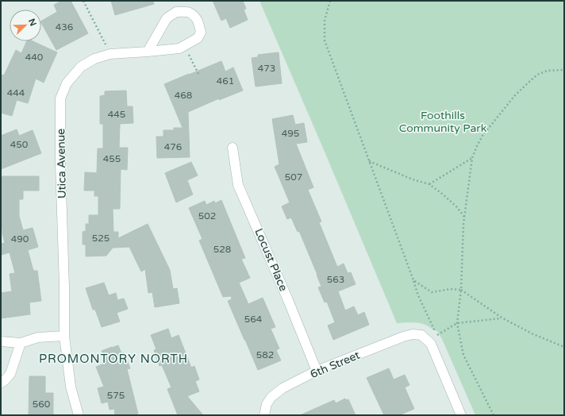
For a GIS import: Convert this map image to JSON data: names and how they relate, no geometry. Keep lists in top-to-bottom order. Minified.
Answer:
{"streets":{"street":["Utica Avenue","Locust Place","6th Street"]},"crossings":[["Locust Place","6th Street"]],"districts":["PROMONTORY NORTH"],"parks":["Foothills Community Park"],"house_numbers":["436","440","473","461","444","468","445","495","450","476","455","507","502","525","490","528","563","564","582","575","560"],"north":"top right"}
